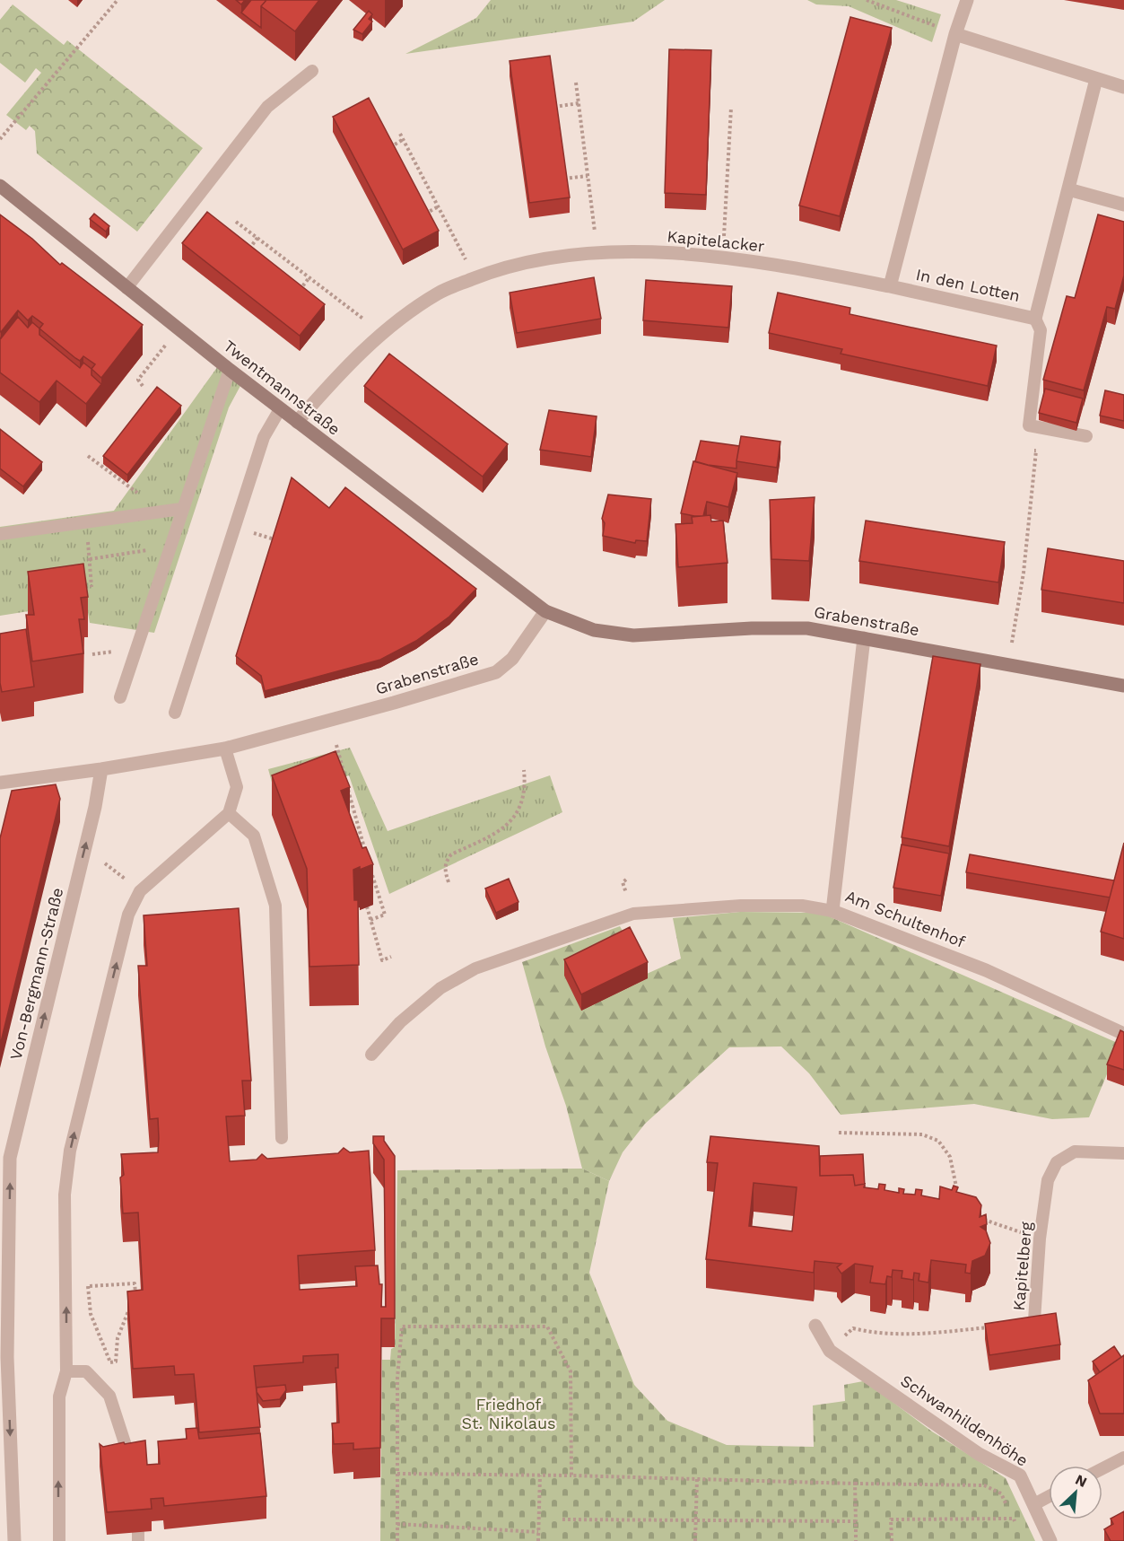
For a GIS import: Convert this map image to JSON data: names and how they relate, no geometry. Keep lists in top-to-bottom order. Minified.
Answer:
{"streets":{"street":["Kapitelacker","In den Lotten","Twentmannstraße","Grabenstraße","Am Schultenhof","Von-Bergmann-Straße","Schwanhildenhöhe"],"lane":["Kapitelberg"]},"crossings":[["Kapitelacker","In den Lotten"],["Kapitelacker","Twentmannstraße"],["Twentmannstraße","Grabenstraße"],["Grabenstraße","Am Schultenhof"],["Grabenstraße","Von-Bergmann-Straße"]],"parks":["Friedhof St. Nikolaus"],"north":"top right"}
